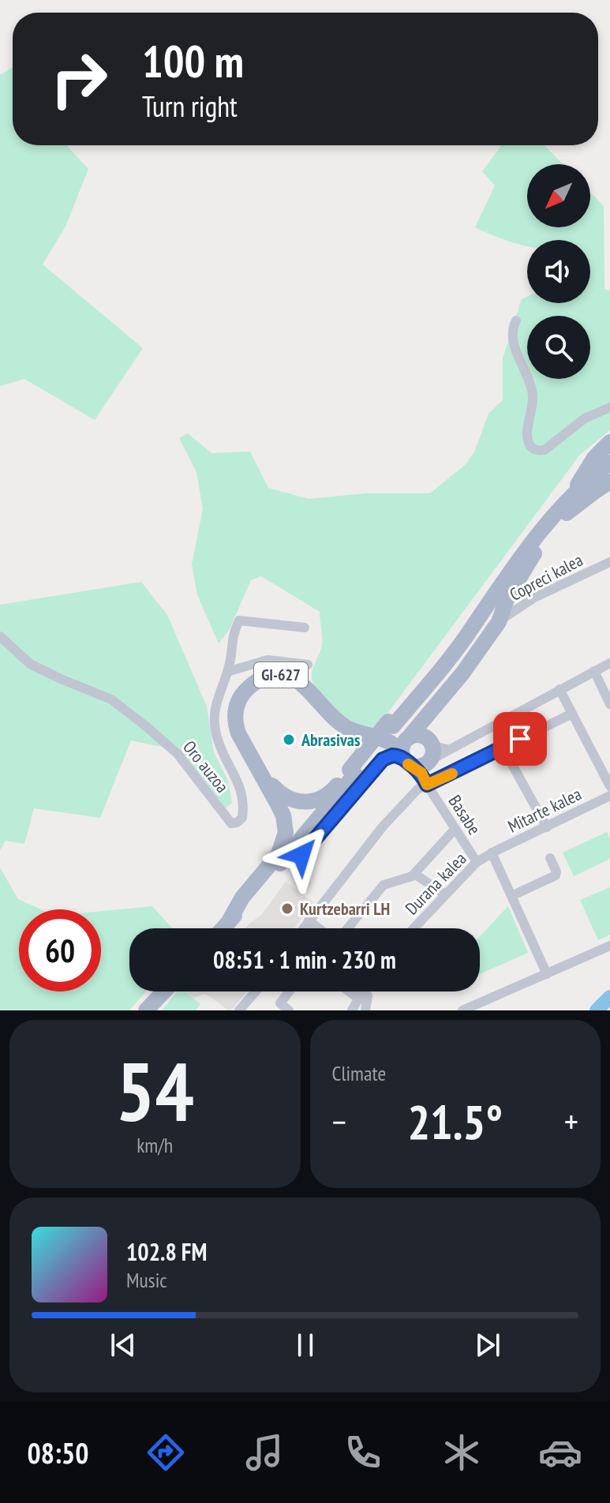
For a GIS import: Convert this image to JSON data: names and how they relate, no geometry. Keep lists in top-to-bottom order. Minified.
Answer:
{"streets":{"main road":["GI-627"],"street":["Copreci kalea","Oro auzoa","Mitarte kalea","Basabe","Durana kalea"]},"crossings":[["GI-627","Oro auzoa"],["GI-627","Basabe"],["Mitarte kalea","Durana kalea"],["Basabe","Durana kalea"]],"places":["Abrasivas","Kurtzebarri LH"],"north":"bottom left","page":{"turn":["100 m","Turn right"],"limit":"60","trip":"08:51 · 1 min · 230 m","tile":[["54","km/h"],"Climate"],"heat":["−","21.5°","+"],"song":["102.8 FM","Music"],"tabs":"08:50"}}
